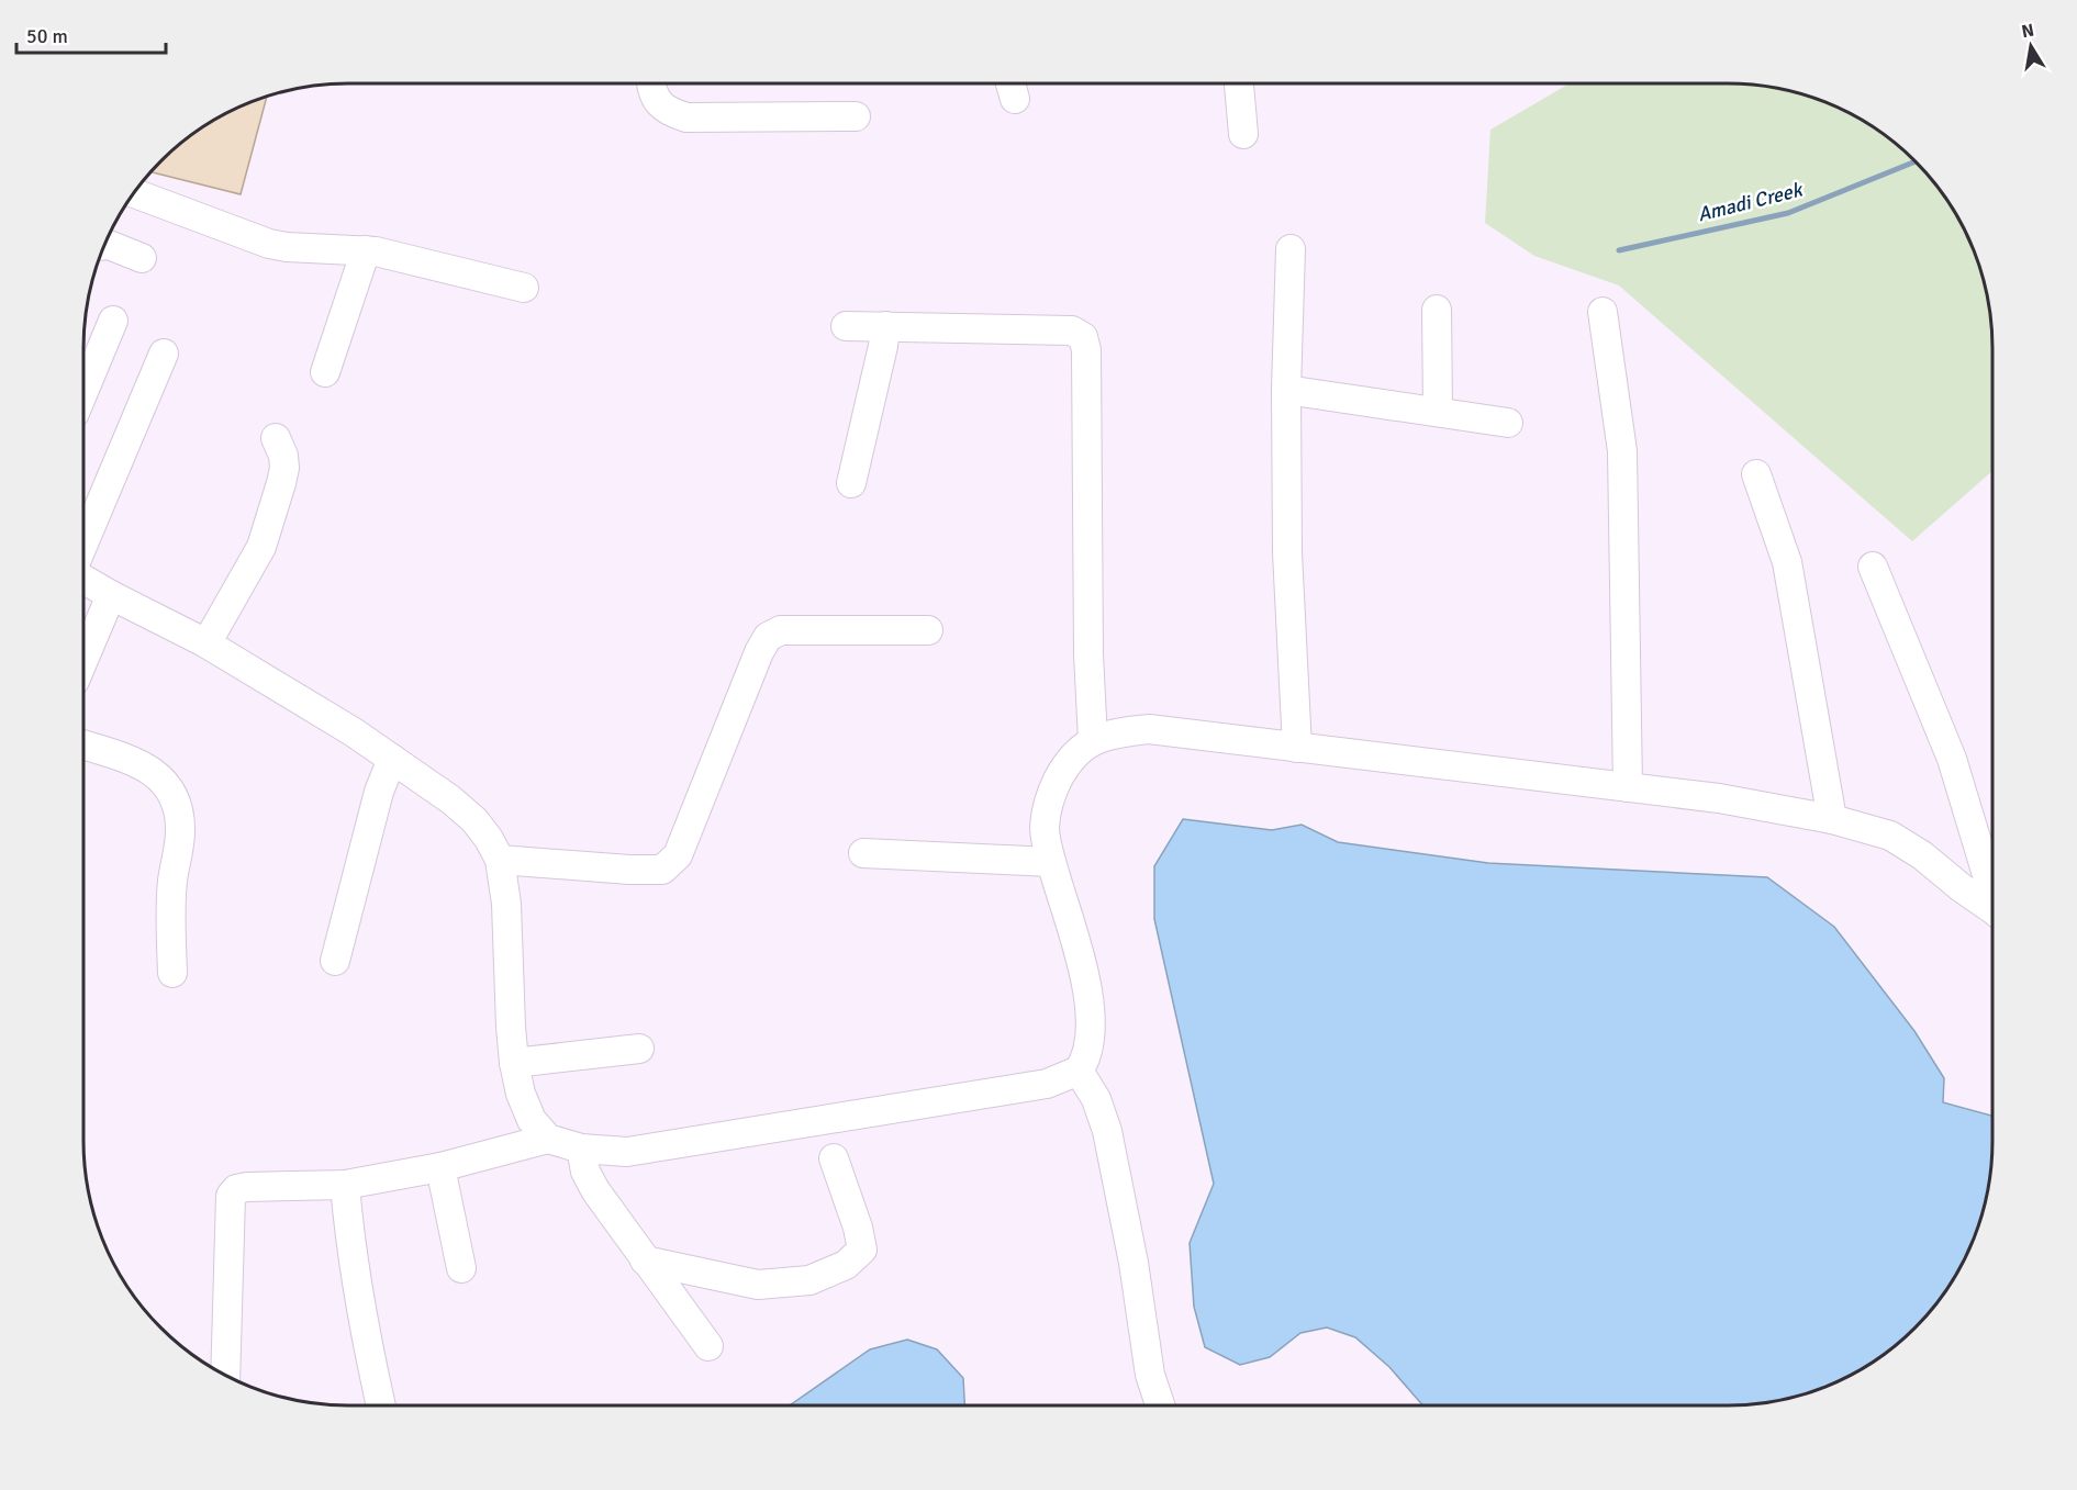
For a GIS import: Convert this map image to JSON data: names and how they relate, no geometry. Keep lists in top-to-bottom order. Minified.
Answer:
{"water":["Amadi Creek"],"scale_bar":"50 m","north":"top"}
